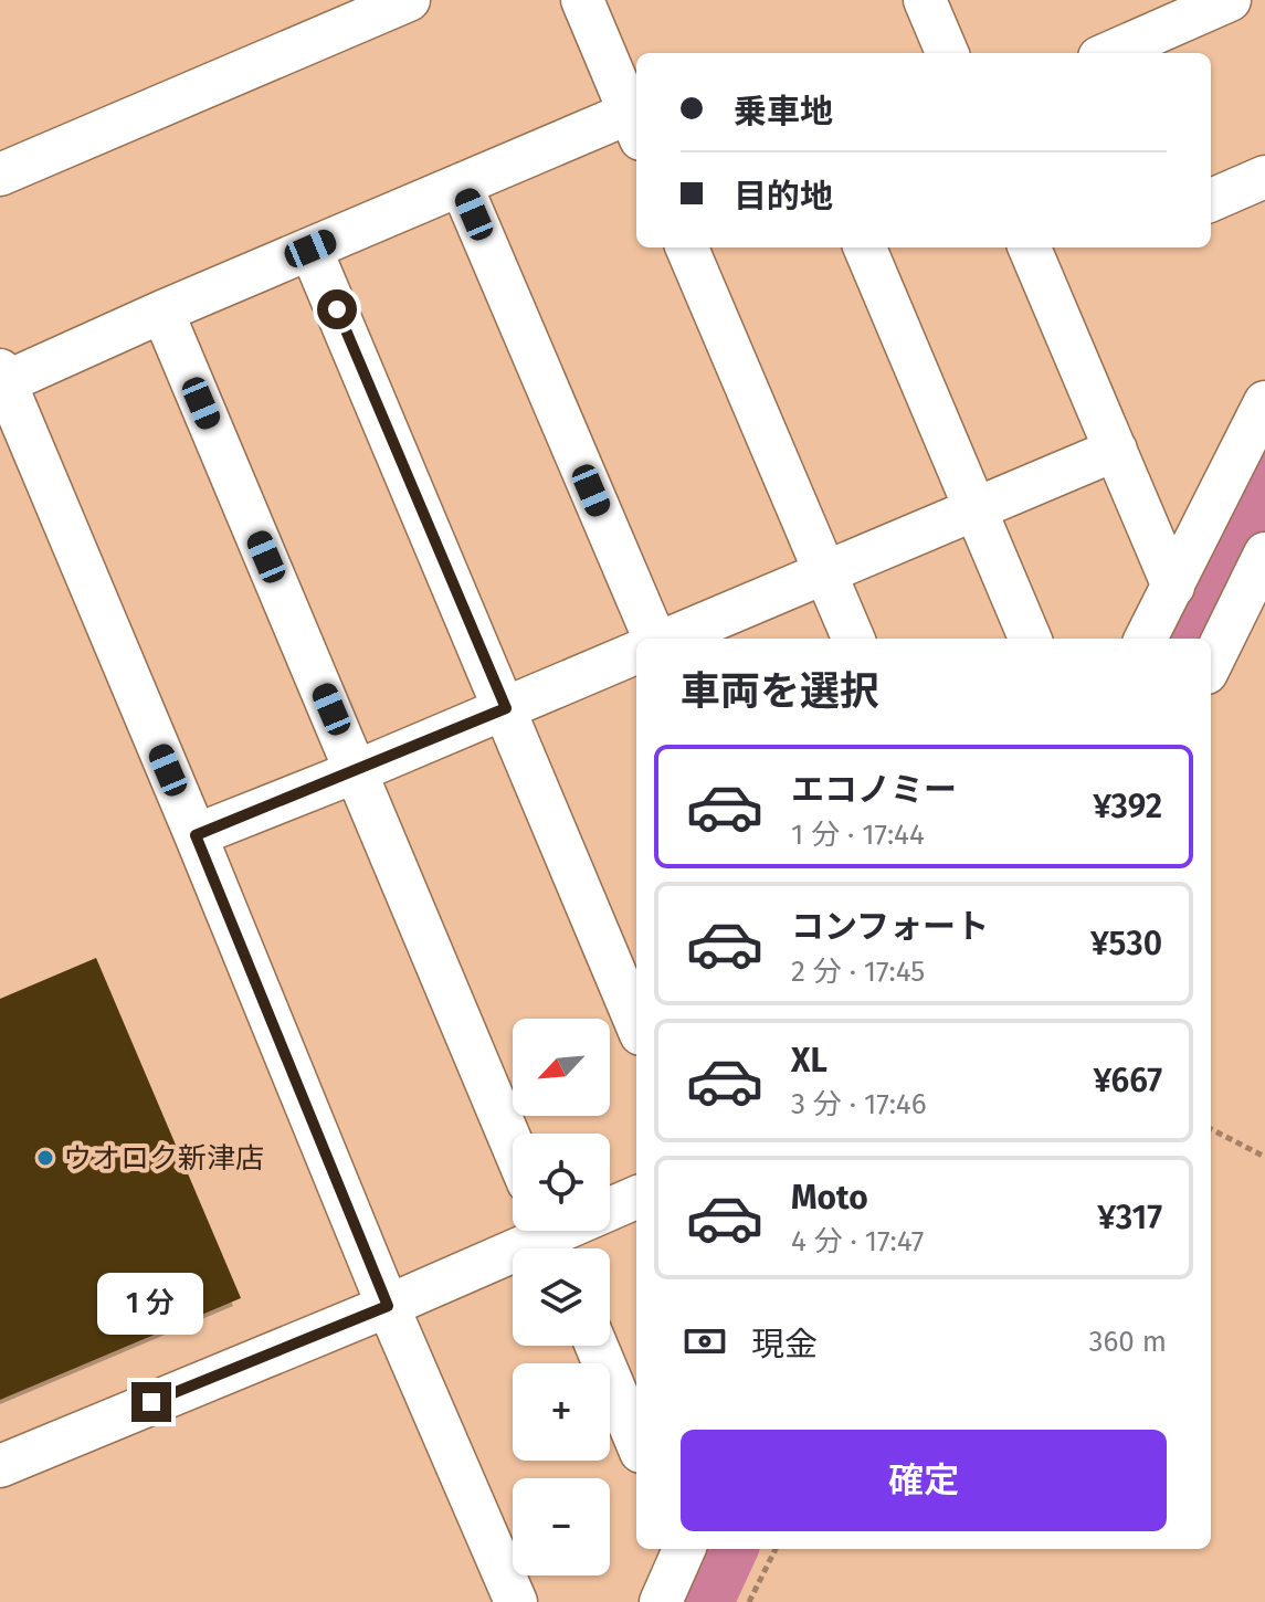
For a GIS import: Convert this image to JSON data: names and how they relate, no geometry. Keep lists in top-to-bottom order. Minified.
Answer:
{"places":["ウオロク新津店"],"north":"bottom left","page":{"banner":["乗車地","目的地"],"heading":"車両を選択","list":[{"name":"エコノミー","note":"1 分 · 17:44","value":"¥392"},{"name":"コンフォート","note":"2 分 · 17:45","value":"¥530"},{"name":"XL","note":"3 分 · 17:46","value":"¥667"},{"name":"Moto","note":"4 分 · 17:47","value":"¥317"}],"map_buttons":["+","−"],"bubble":"1 分","pay":["現金","360 m"],"buttons":"確定"}}
